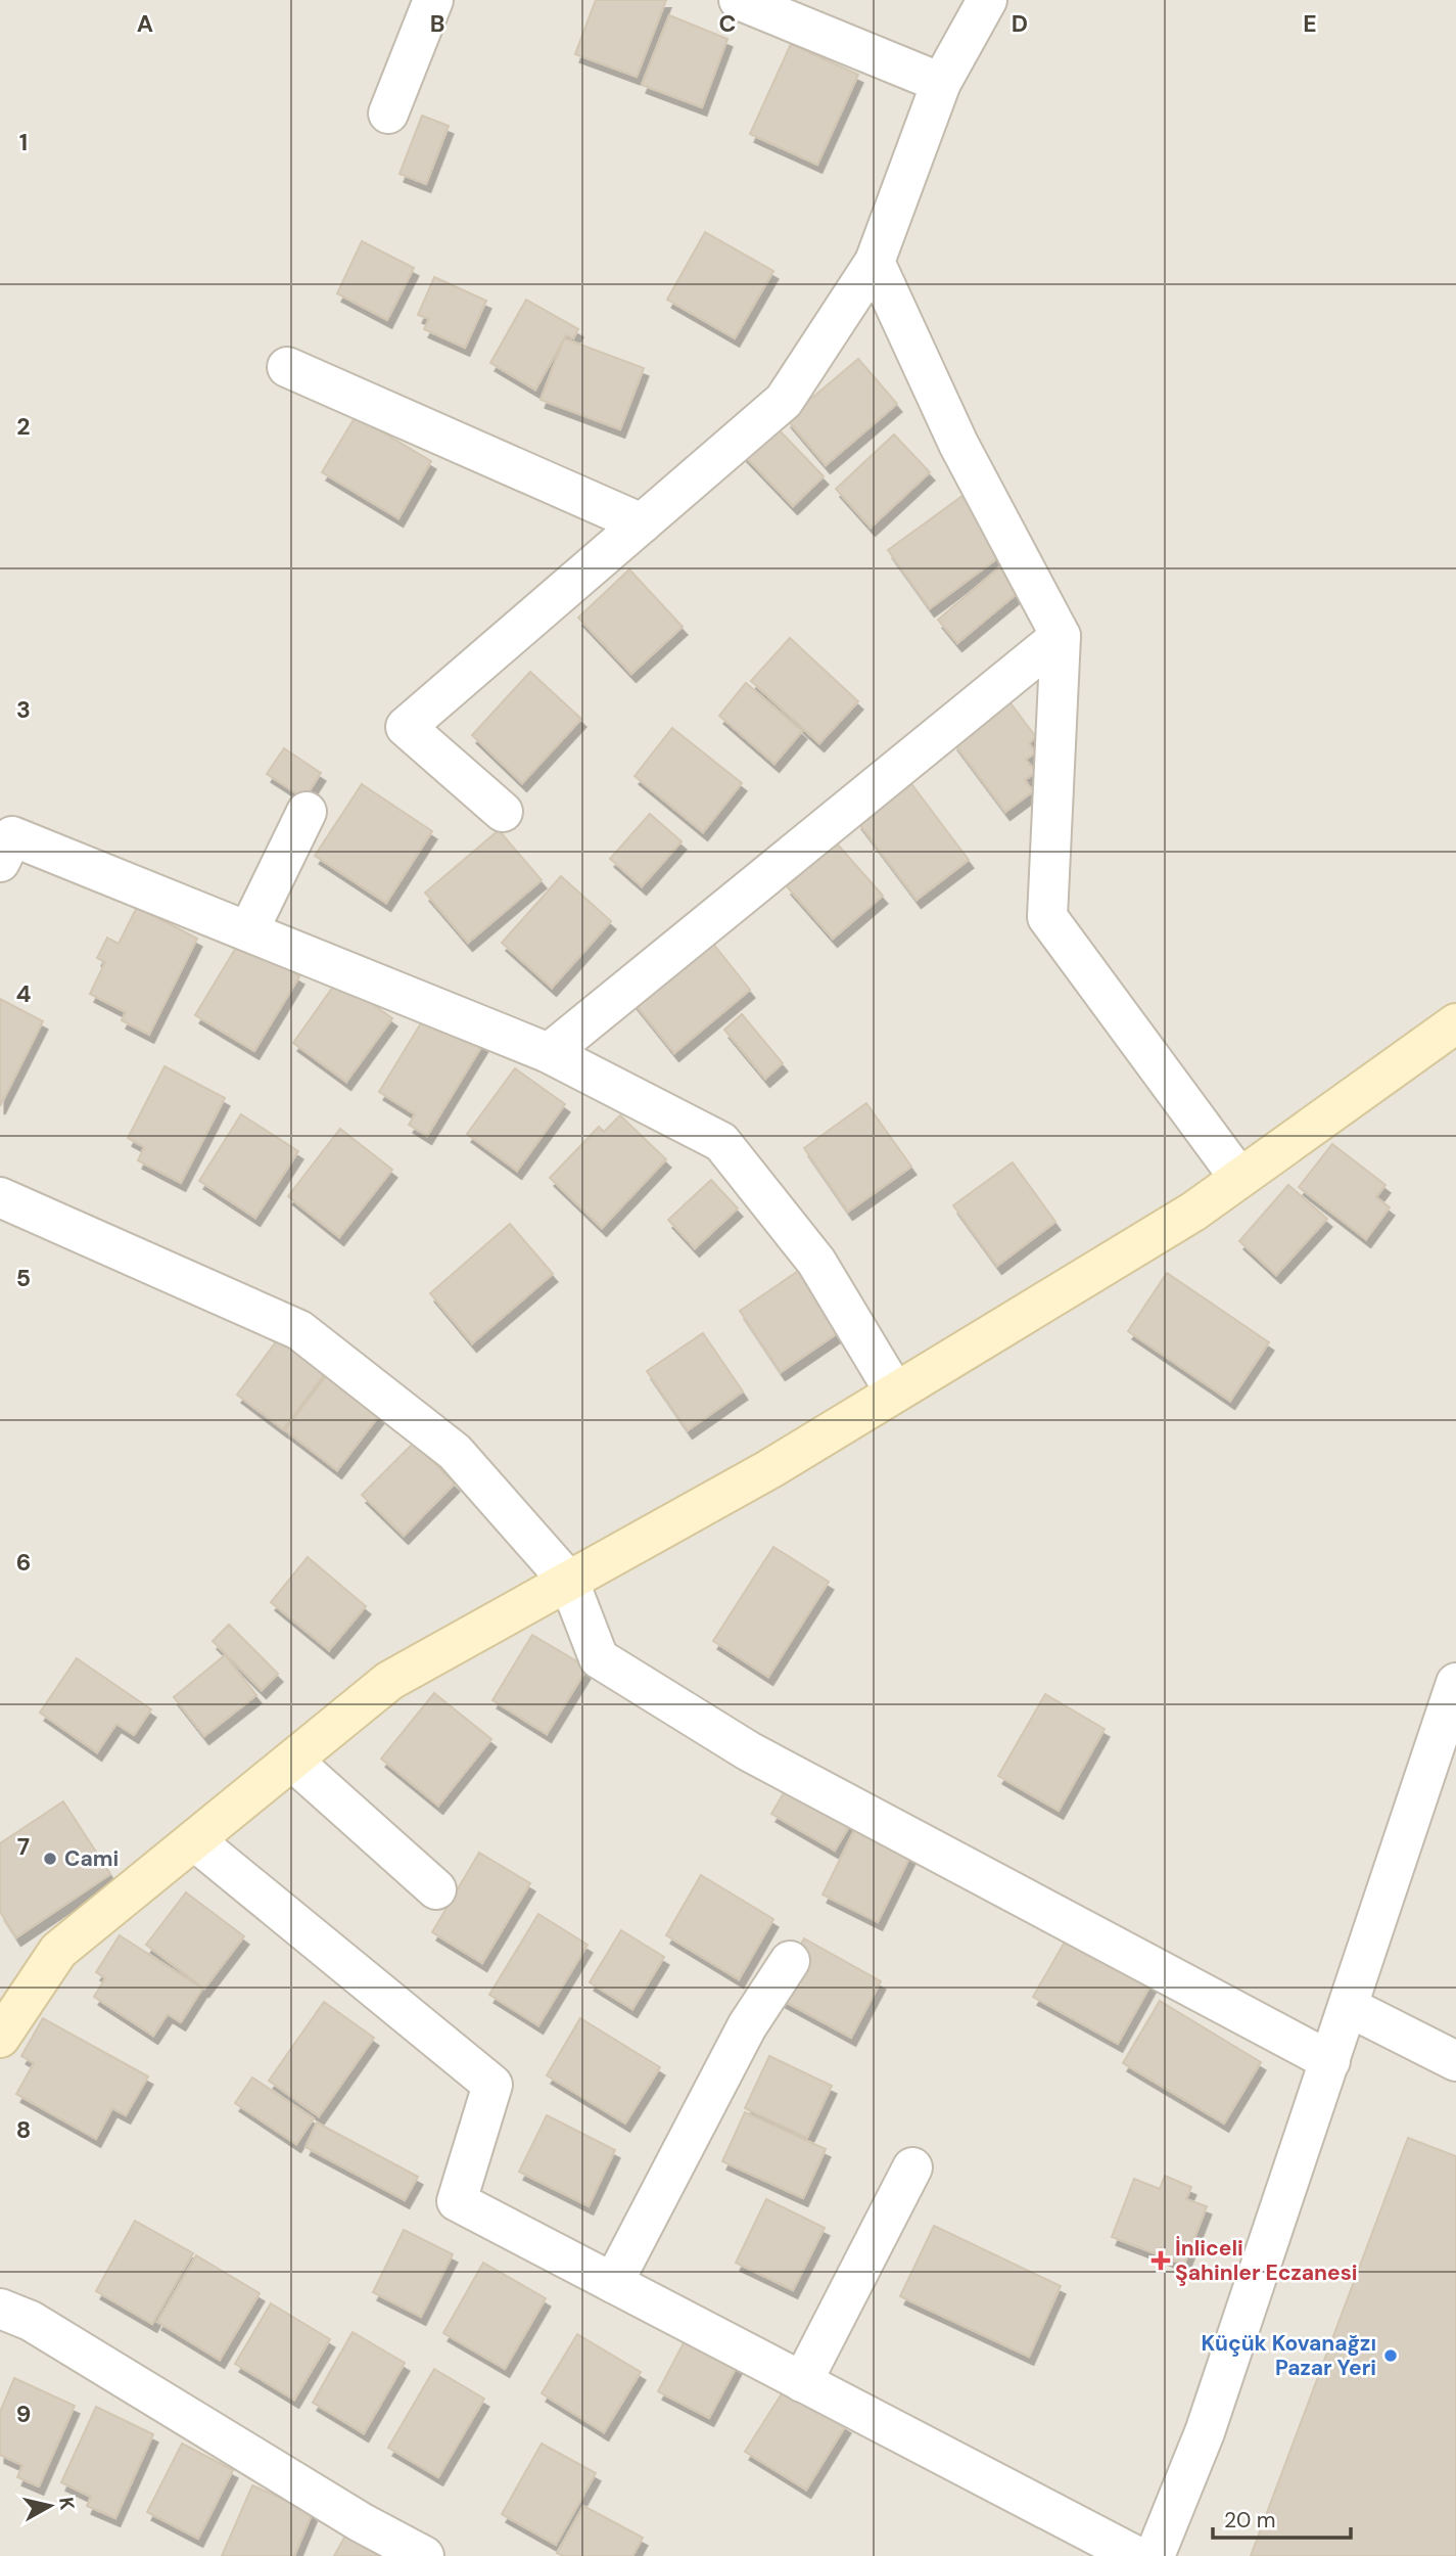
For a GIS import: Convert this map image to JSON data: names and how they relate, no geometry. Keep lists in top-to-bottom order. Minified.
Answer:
{"places":{"other":["Cami","Küçük Kovanağzı Pazar Yeri"],"health":["İnliceli Şahinler Eczanesi"]},"scale_bar":"20 m","north":"right","grid":{"columns":["A","B","C","D","E"],"rows":["1","2","3","4","5","6","7","8","9"]}}
